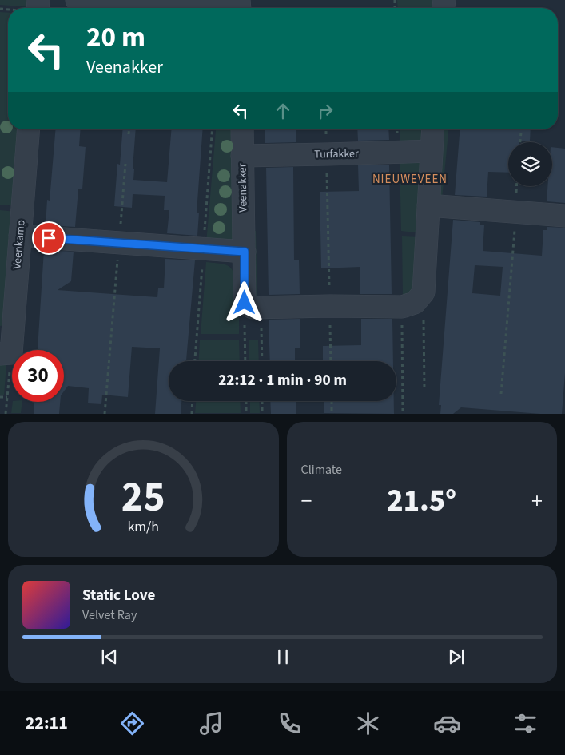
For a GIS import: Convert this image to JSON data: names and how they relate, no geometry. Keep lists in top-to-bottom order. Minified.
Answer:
{"streets":{"street":["Turfakker","Veenakker","Veenkamp"]},"crossings":[["Turfakker","Veenakker"]],"districts":["NIEUWEVEEN"],"page":{"turn":["20 m","Veenakker"],"limit":"30","trip":"22:12 · 1 min · 90 m","tile":"Climate","heat":["−","21.5°","+"],"song":["Static Love","Velvet Ray"],"tabs":"22:11","gauge":["25","km/h"]}}
